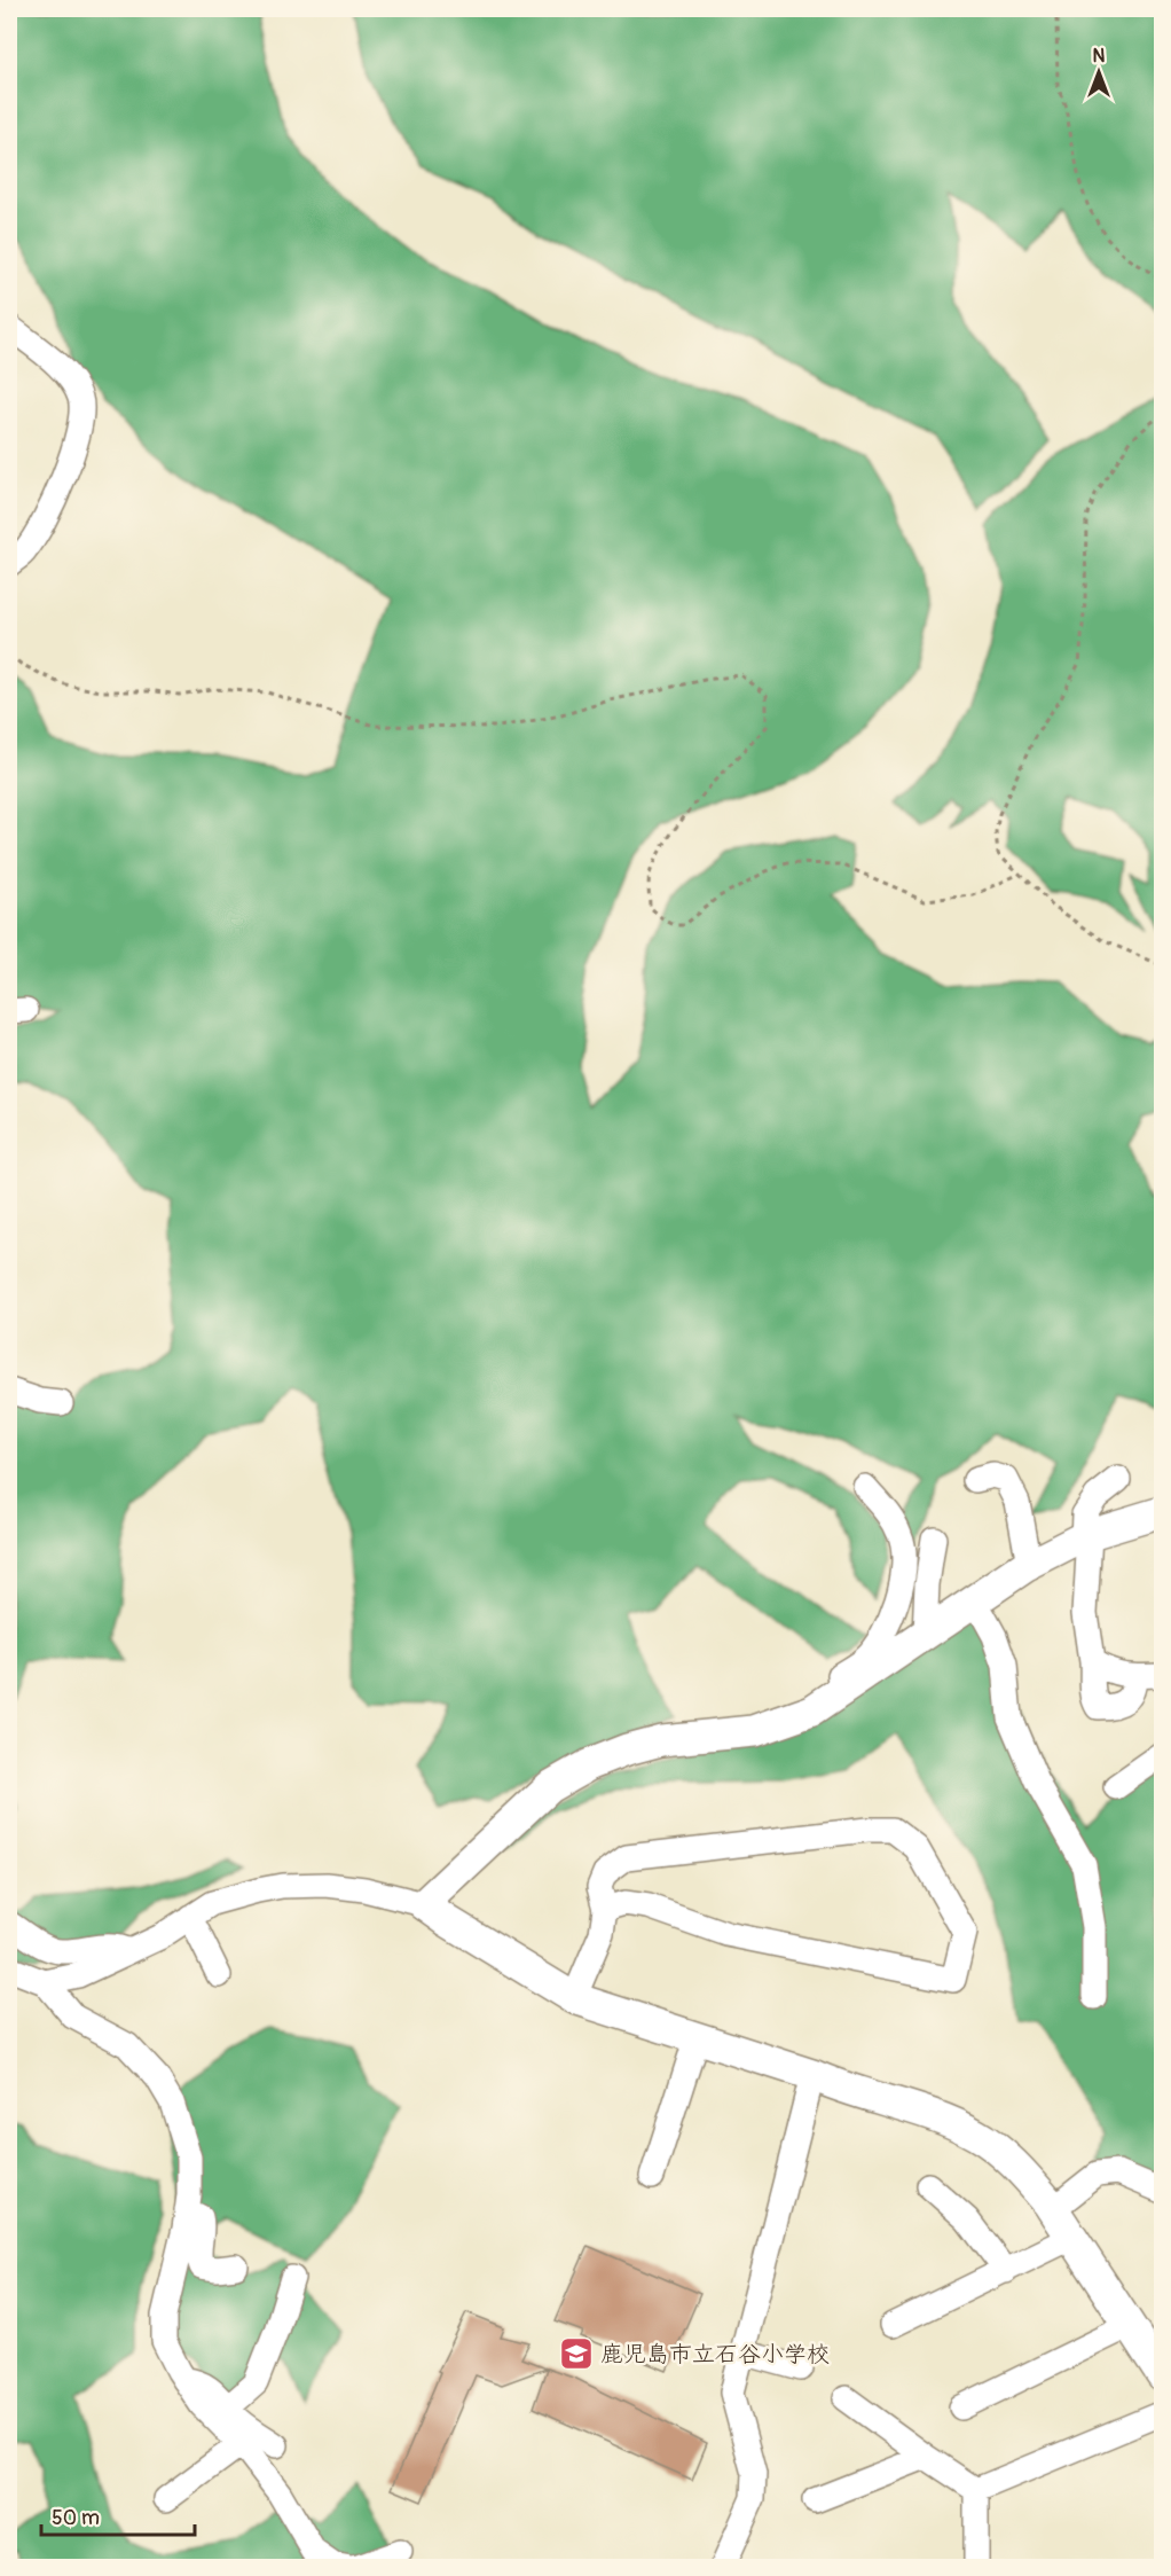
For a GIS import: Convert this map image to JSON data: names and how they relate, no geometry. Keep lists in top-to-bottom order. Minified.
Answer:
{"places":{"school or university":["鹿児島市立石谷小学校"]},"scale_bar":"50 m","north":"top"}
